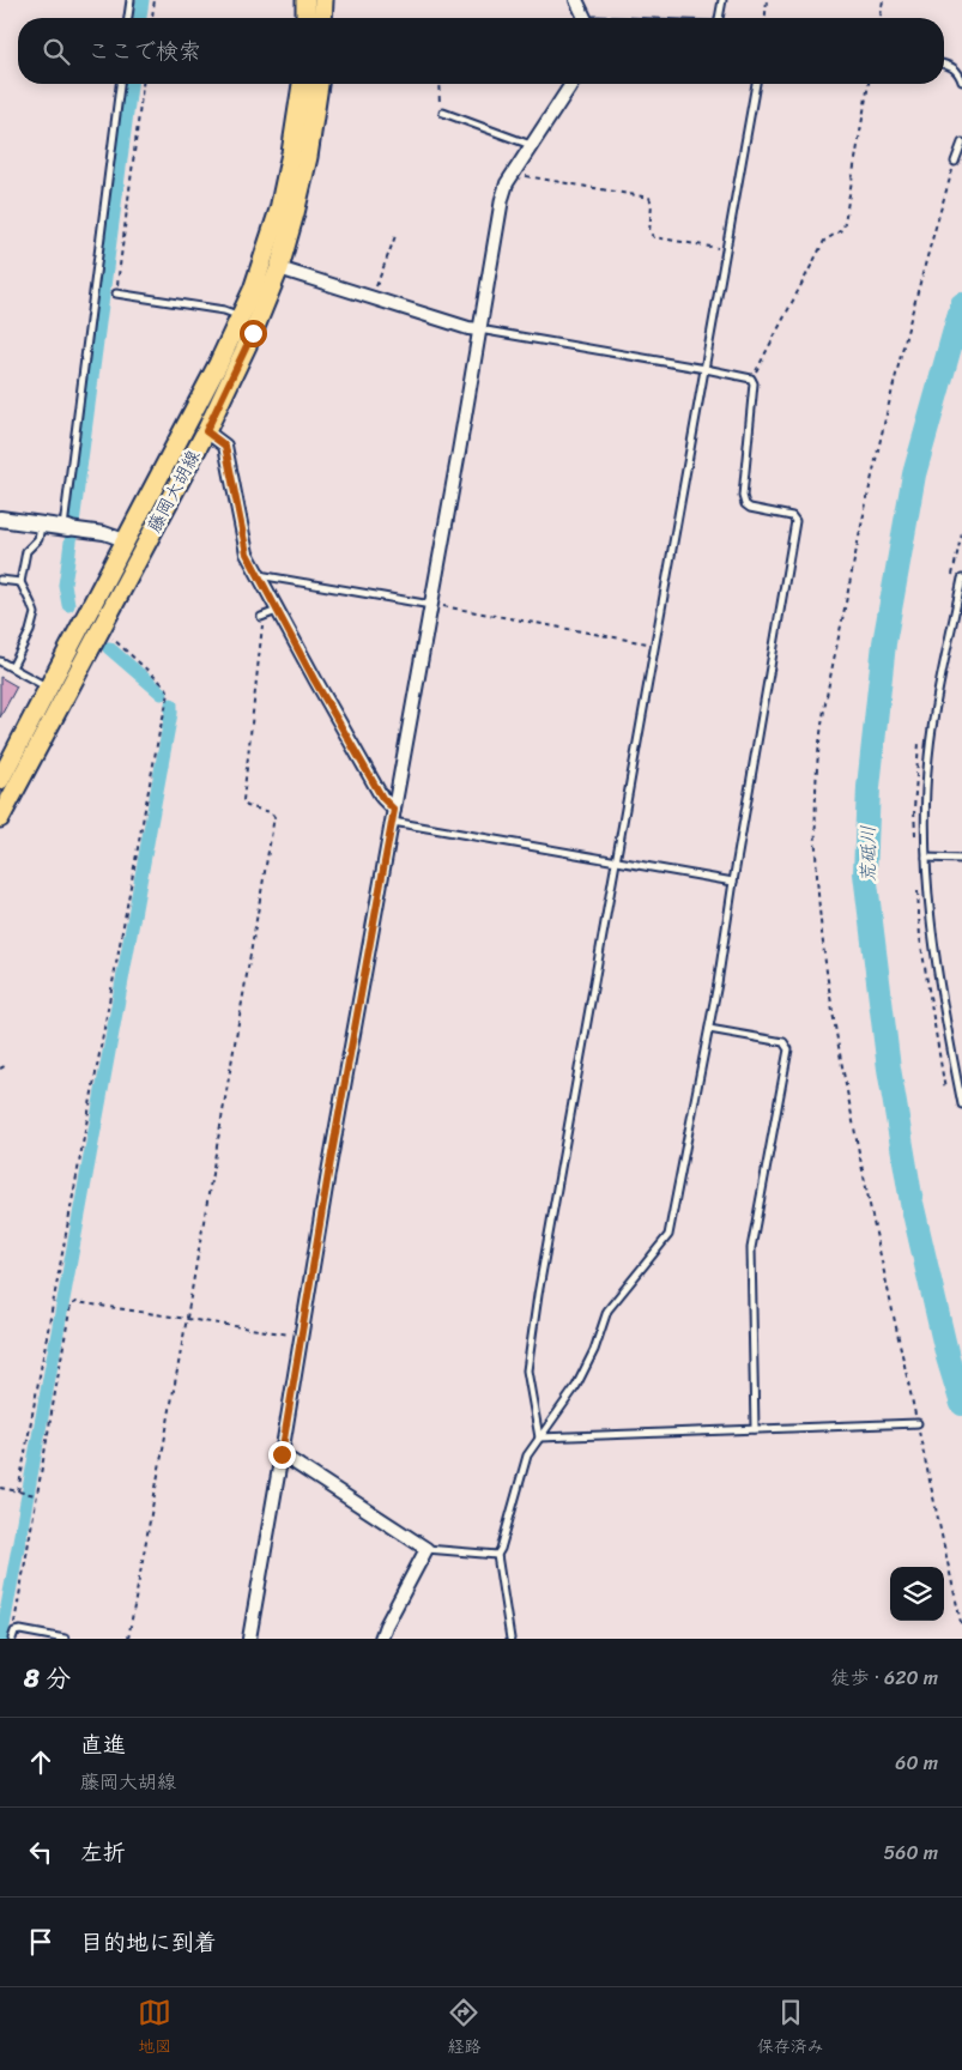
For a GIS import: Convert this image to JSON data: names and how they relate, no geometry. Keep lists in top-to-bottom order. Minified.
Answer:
{"streets":{"main road":["藤岡大胡線"]},"water":["荒砥川"],"page":{"search":"ここで検索","heading":["8 分","徒歩 · 620 m"],"list":[["直進","藤岡大胡線","60 m"],["左折","560 m"],"目的地に到着"],"nav":["地図","経路","保存済み"]}}
